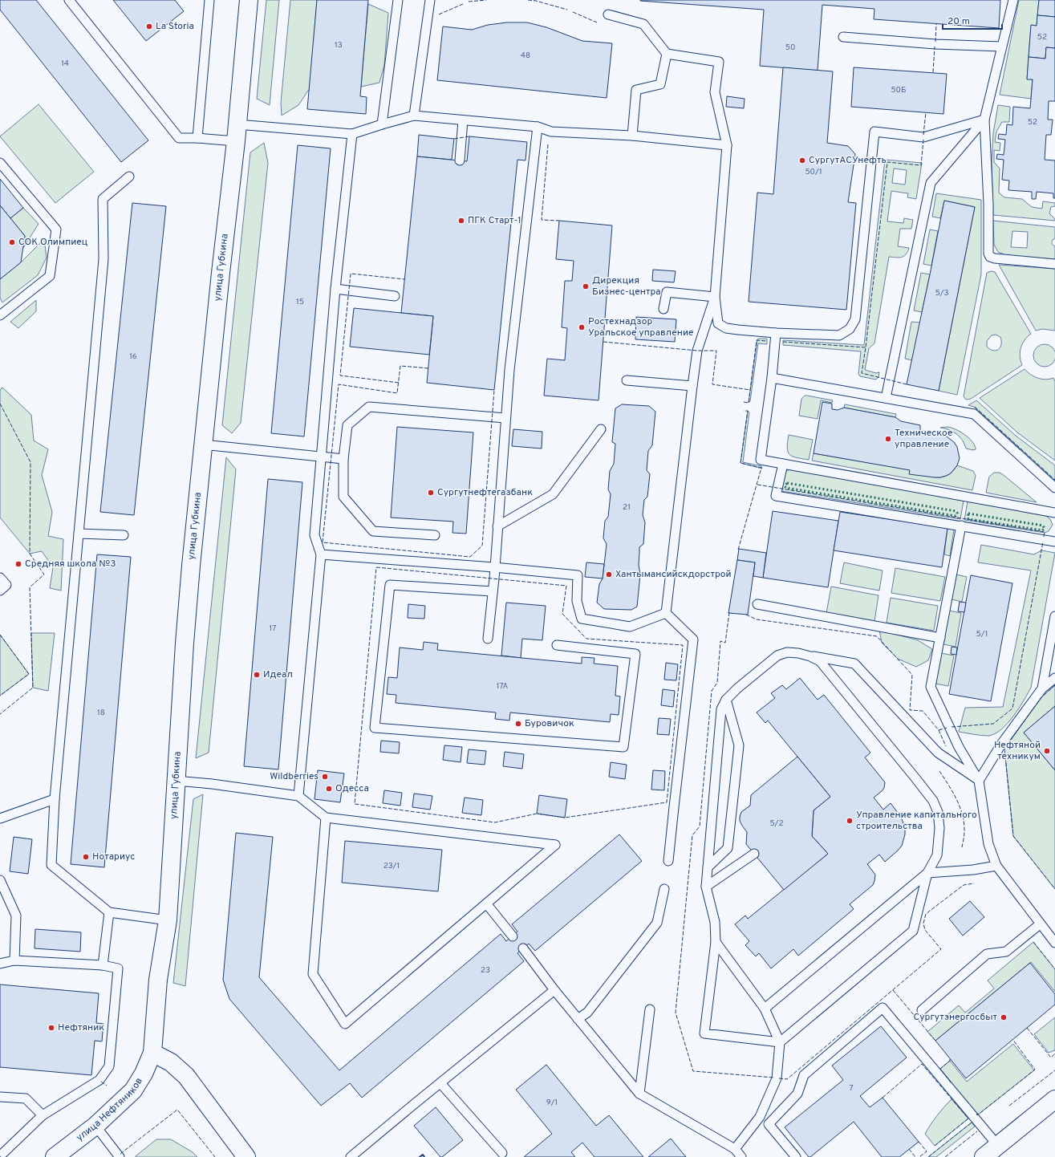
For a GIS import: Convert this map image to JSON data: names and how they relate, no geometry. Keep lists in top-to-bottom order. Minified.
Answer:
{"streets":{"main road":["улица Губкина","улица Нефтяников"]},"crossings":[["улица Губкина","улица Нефтяников"]],"places":["La Storia","СургутАСУнефть","ПГК Старт-1","СОК Олимпиец","Дирекция Бизнес-центра","Ростехнадзор Уральское управление","Техническое управление","Сургутнефтегазбанк","Средняя школа №3","Хантымансийскдорстрой","Идеал","Буровичок","Нефтяной техникум","Wildberries","Одесса","Управление капитального строительства","Нотариус","Сургутэнергосбыт","Нефтяник"],"house_numbers":["52","13","50","48","14","50Б","52","50/1","5/3","15","16","21","17","5/1","17А","18","5/2","23/1","23","7","9/1"],"scale_bar":"20 m"}
